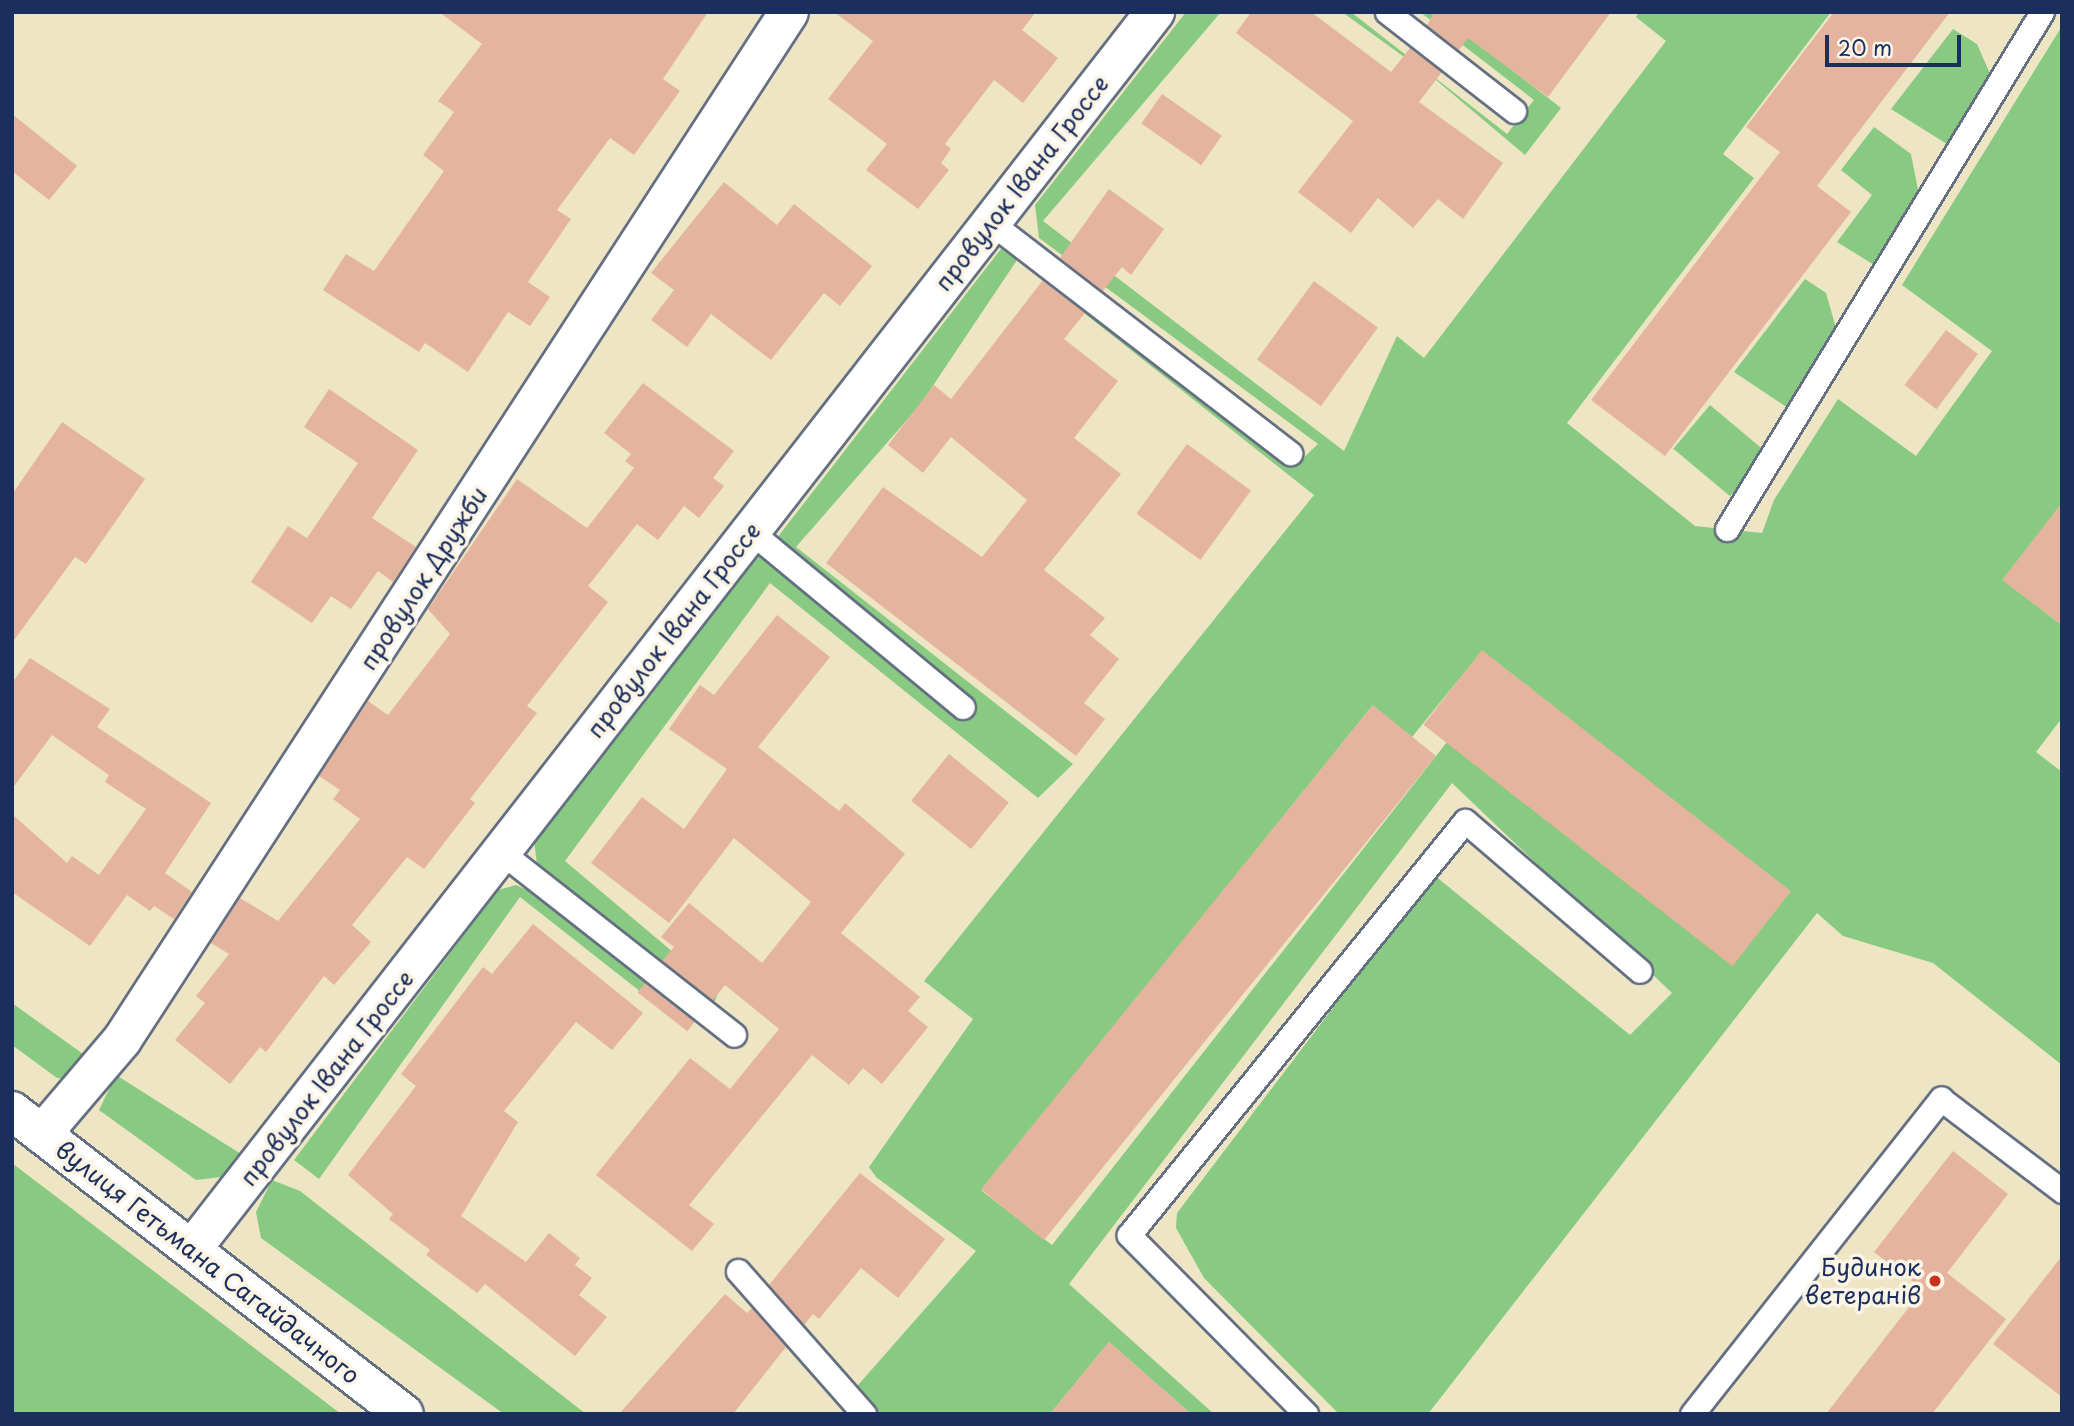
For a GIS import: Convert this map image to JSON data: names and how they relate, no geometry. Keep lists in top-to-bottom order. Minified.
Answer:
{"streets":{"street":["провулок Івана Гроссе","провулок Дружби","вулиця Гетьмана Сагайдачного"]},"crossings":[["провулок Івана Гроссе","вулиця Гетьмана Сагайдачного"],["провулок Дружби","вулиця Гетьмана Сагайдачного"]],"places":["Будинок ветеранів"],"scale_bar":"20 m"}
